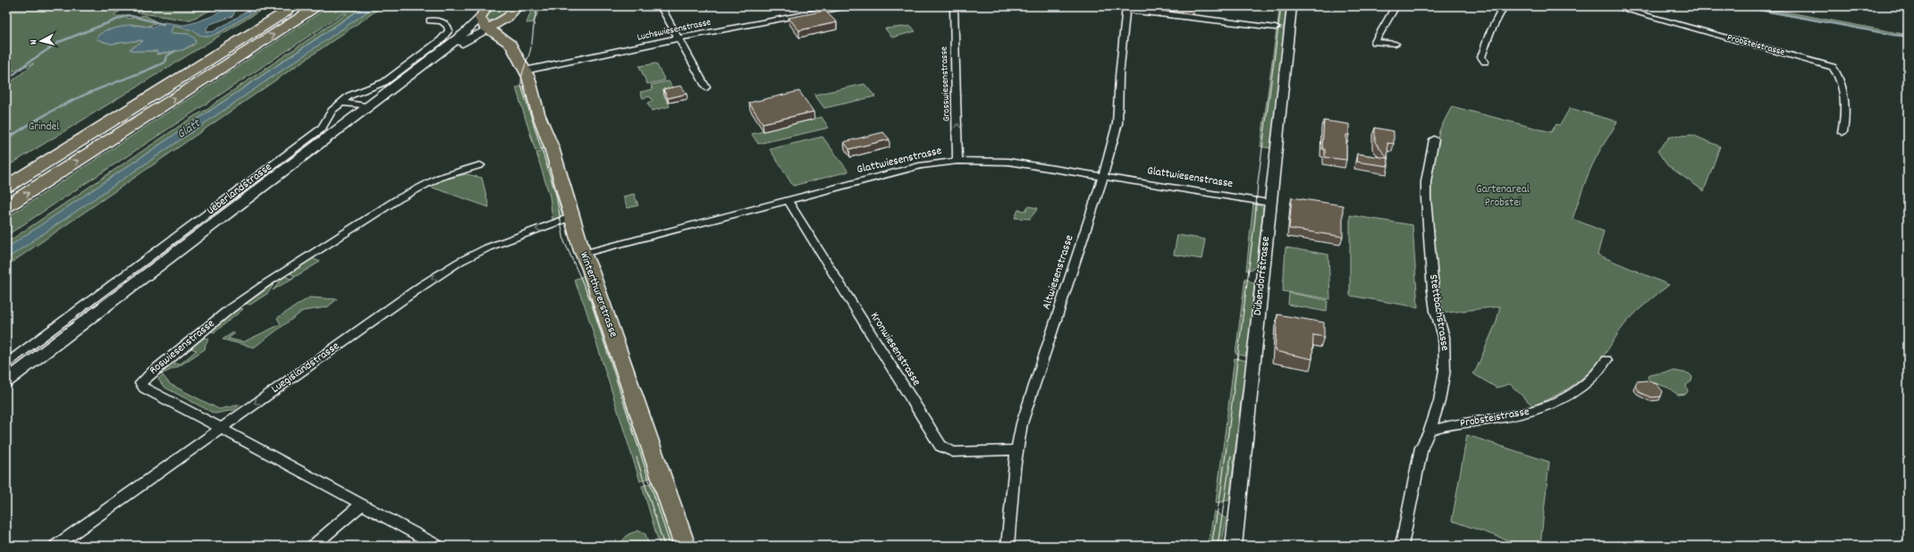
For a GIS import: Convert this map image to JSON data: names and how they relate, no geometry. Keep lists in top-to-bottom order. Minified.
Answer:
{"streets":{"main road":["Ueberlandstrasse","Winterthurerstrasse"],"street":["Luchswiesenstrasse","Probsteistrasse","Grosswiesenstrasse","Glattwiesenstrasse","Altwiesenstrasse","Dübendorfstrasse","Stettbachstrasse","Roswiesenstrasse","Kronwiesenstrasse","Luegislandstrasse"]},"crossings":[["Luchswiesenstrasse","Winterthurerstrasse"],["Probsteistrasse","Stettbachstrasse"],["Grosswiesenstrasse","Glattwiesenstrasse"],["Glattwiesenstrasse","Altwiesenstrasse"],["Glattwiesenstrasse","Dübendorfstrasse"],["Glattwiesenstrasse","Winterthurerstrasse"],["Glattwiesenstrasse","Kronwiesenstrasse"],["Ueberlandstrasse","Winterthurerstrasse"],["Altwiesenstrasse","Kronwiesenstrasse"],["Winterthurerstrasse","Luegislandstrasse"],["Roswiesenstrasse","Luegislandstrasse"]],"one_way":["Grosswiesenstrasse","Luegislandstrasse"],"water":["Glatt"],"parks":["Grindel","Gartenareal Probstei"],"north":"left"}
